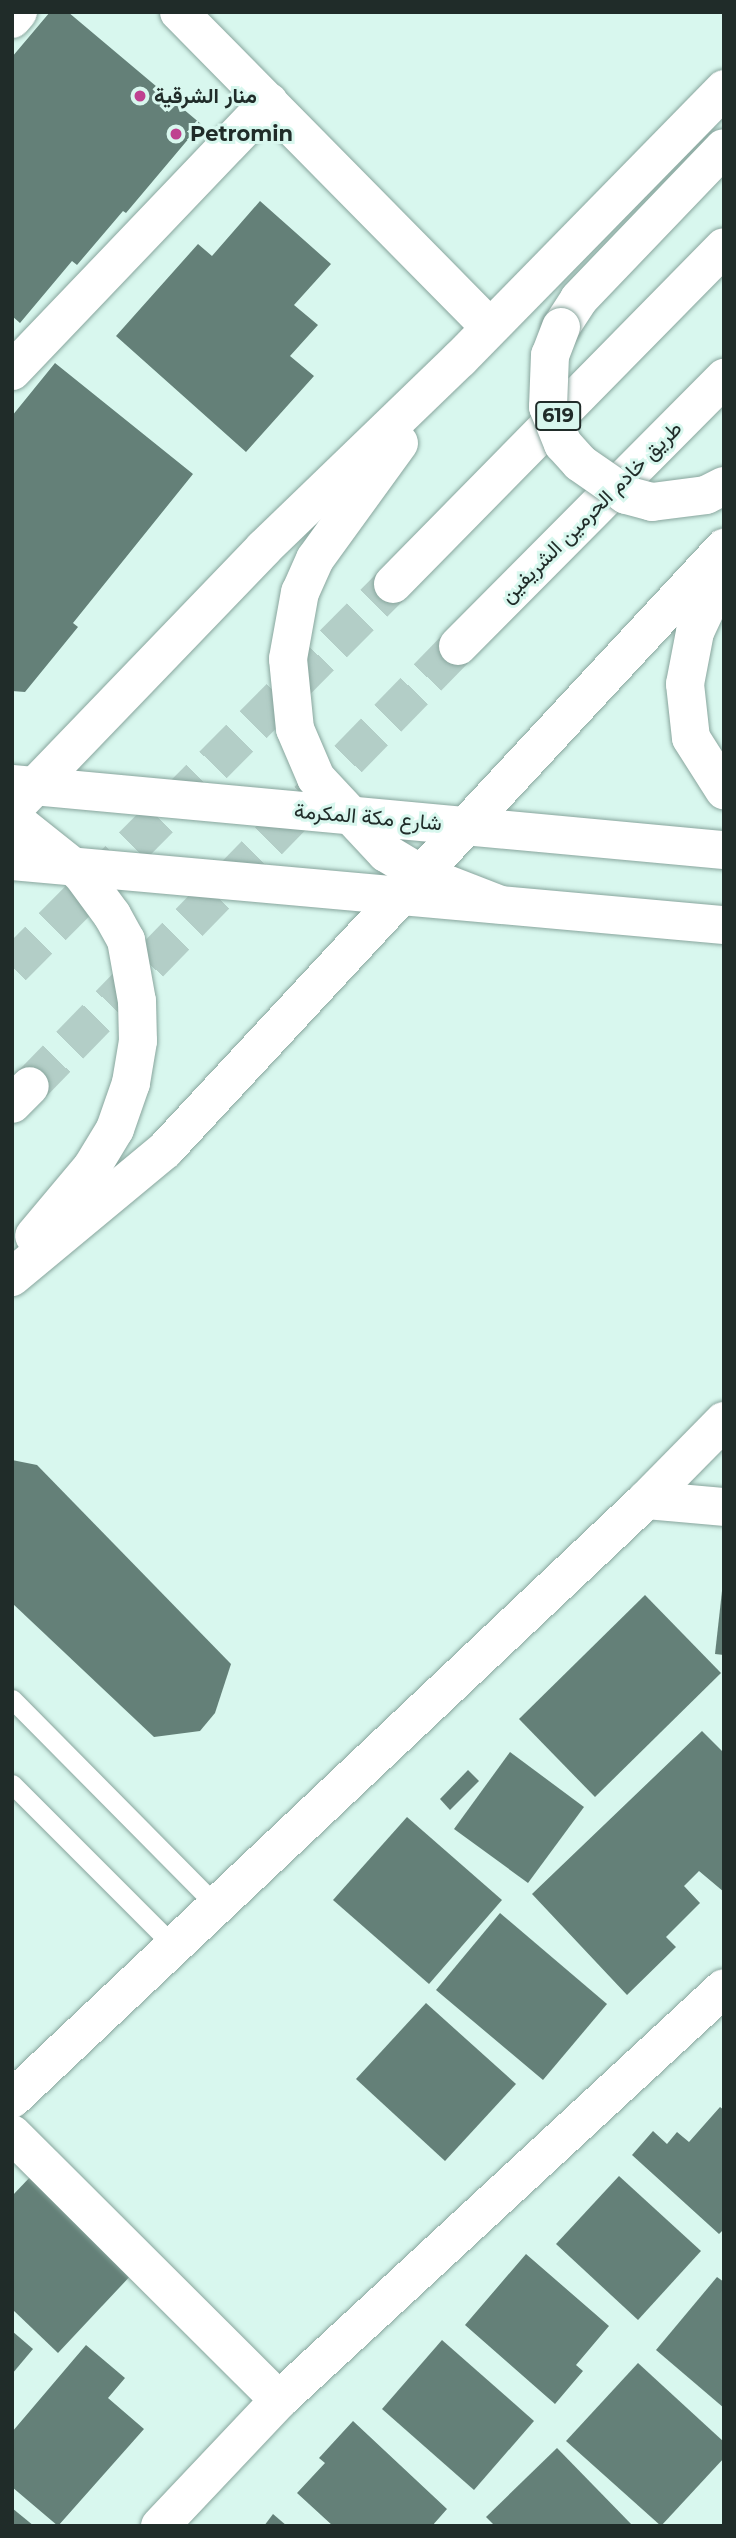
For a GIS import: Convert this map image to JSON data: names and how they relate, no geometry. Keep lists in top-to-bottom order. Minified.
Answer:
{"streets":{"main road":["619","طريق خادم الحرمين الشريفين","شارع مكة المكرمة"]},"places":["منار الشرقية","Petromin"]}
